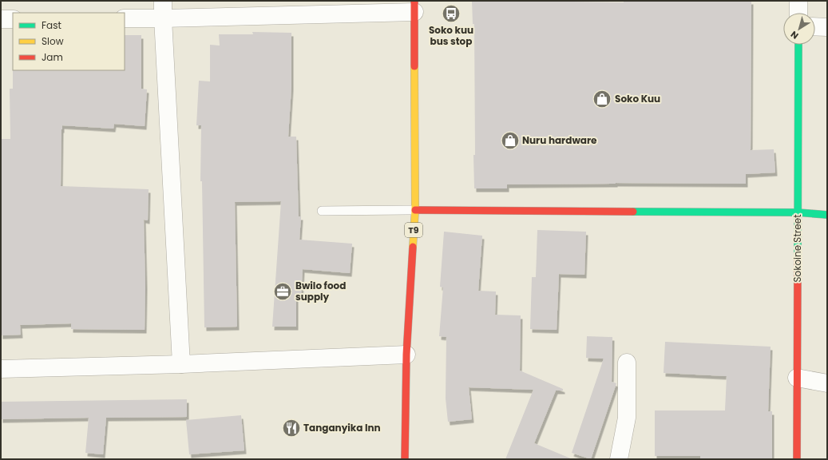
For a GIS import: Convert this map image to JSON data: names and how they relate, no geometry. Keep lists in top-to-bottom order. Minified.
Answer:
{"streets":{"main road":["T9","Sokoine Street"]},"places":{"bus stop":["Soko kuu bus stop"],"shop":["Soko Kuu","Nuru hardware"],"office":["Bwilo food supply"],"restaurant":["Tanganyika Inn"]},"legend":["Fast","Slow","Jam"],"north":"bottom left"}
